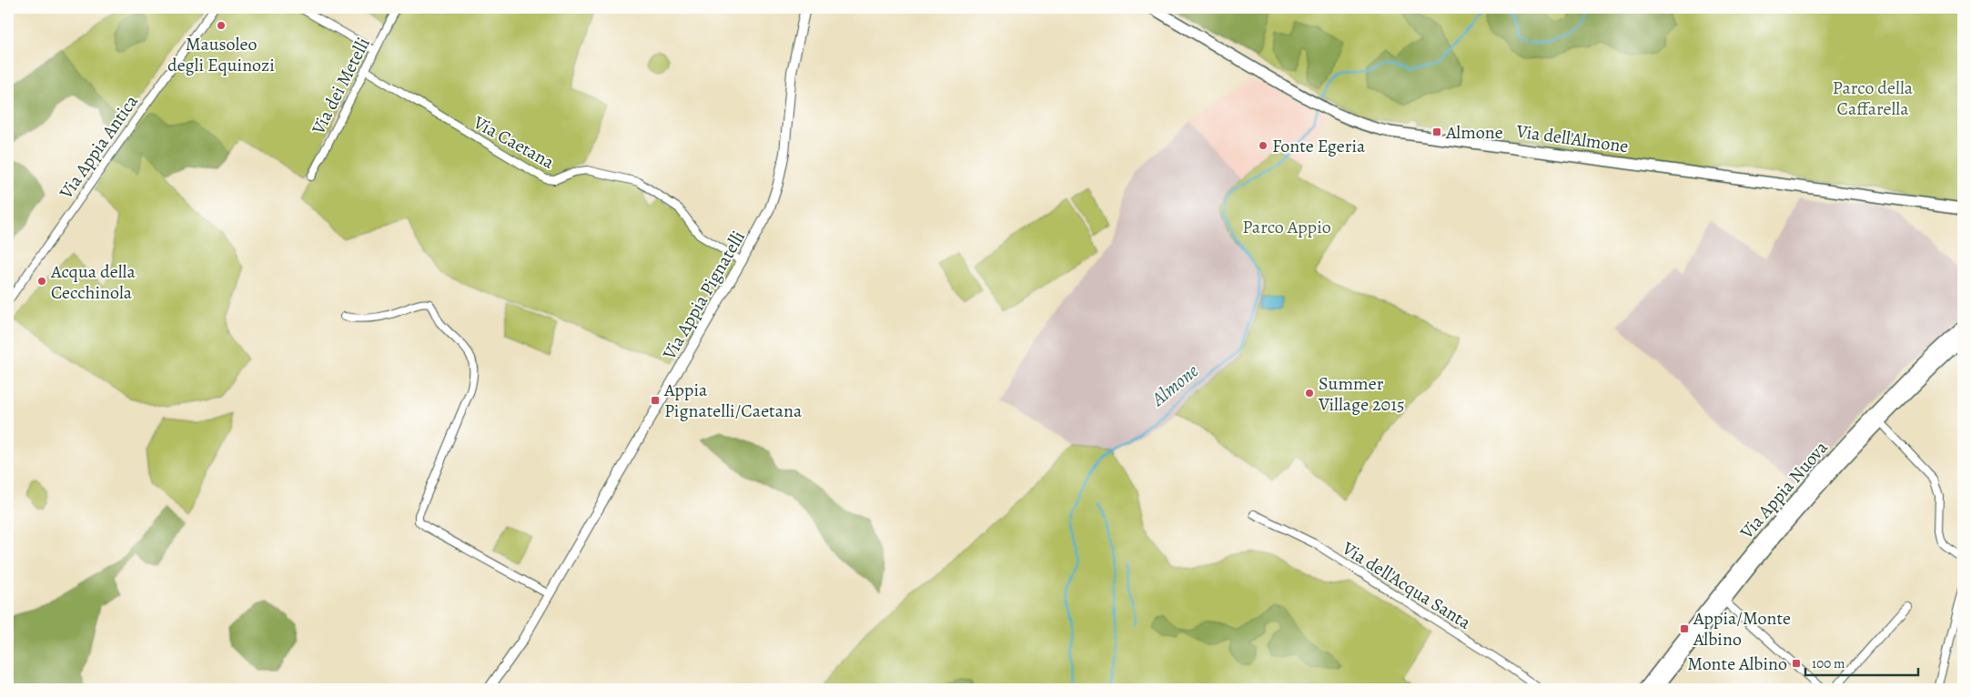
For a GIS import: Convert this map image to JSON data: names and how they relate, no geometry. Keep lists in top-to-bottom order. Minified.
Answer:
{"streets":{"main road":["Via dell'Almone","Via Appia Nuova"],"street":["Via dei Metelli","Via Caetana","Via Appia Antica","Via Appia Pignatelli","Via dell'Acqua Santa"]},"crossings":[["Via dei Metelli","Via Caetana"],["Via Caetana","Via Appia Pignatelli"]],"water":["Almone"],"parks":["Parco della Caffarella","Parco Appio"],"places":{"other":["Mausoleo degli Equinozi","Fonte Egeria","Acqua della Cecchinola","Summer Village 2015"],"transit":["Almone","Appia Pignatelli/Caetana","Appia/Monte Albino","Monte Albino"]},"scale_bar":"100 m"}
